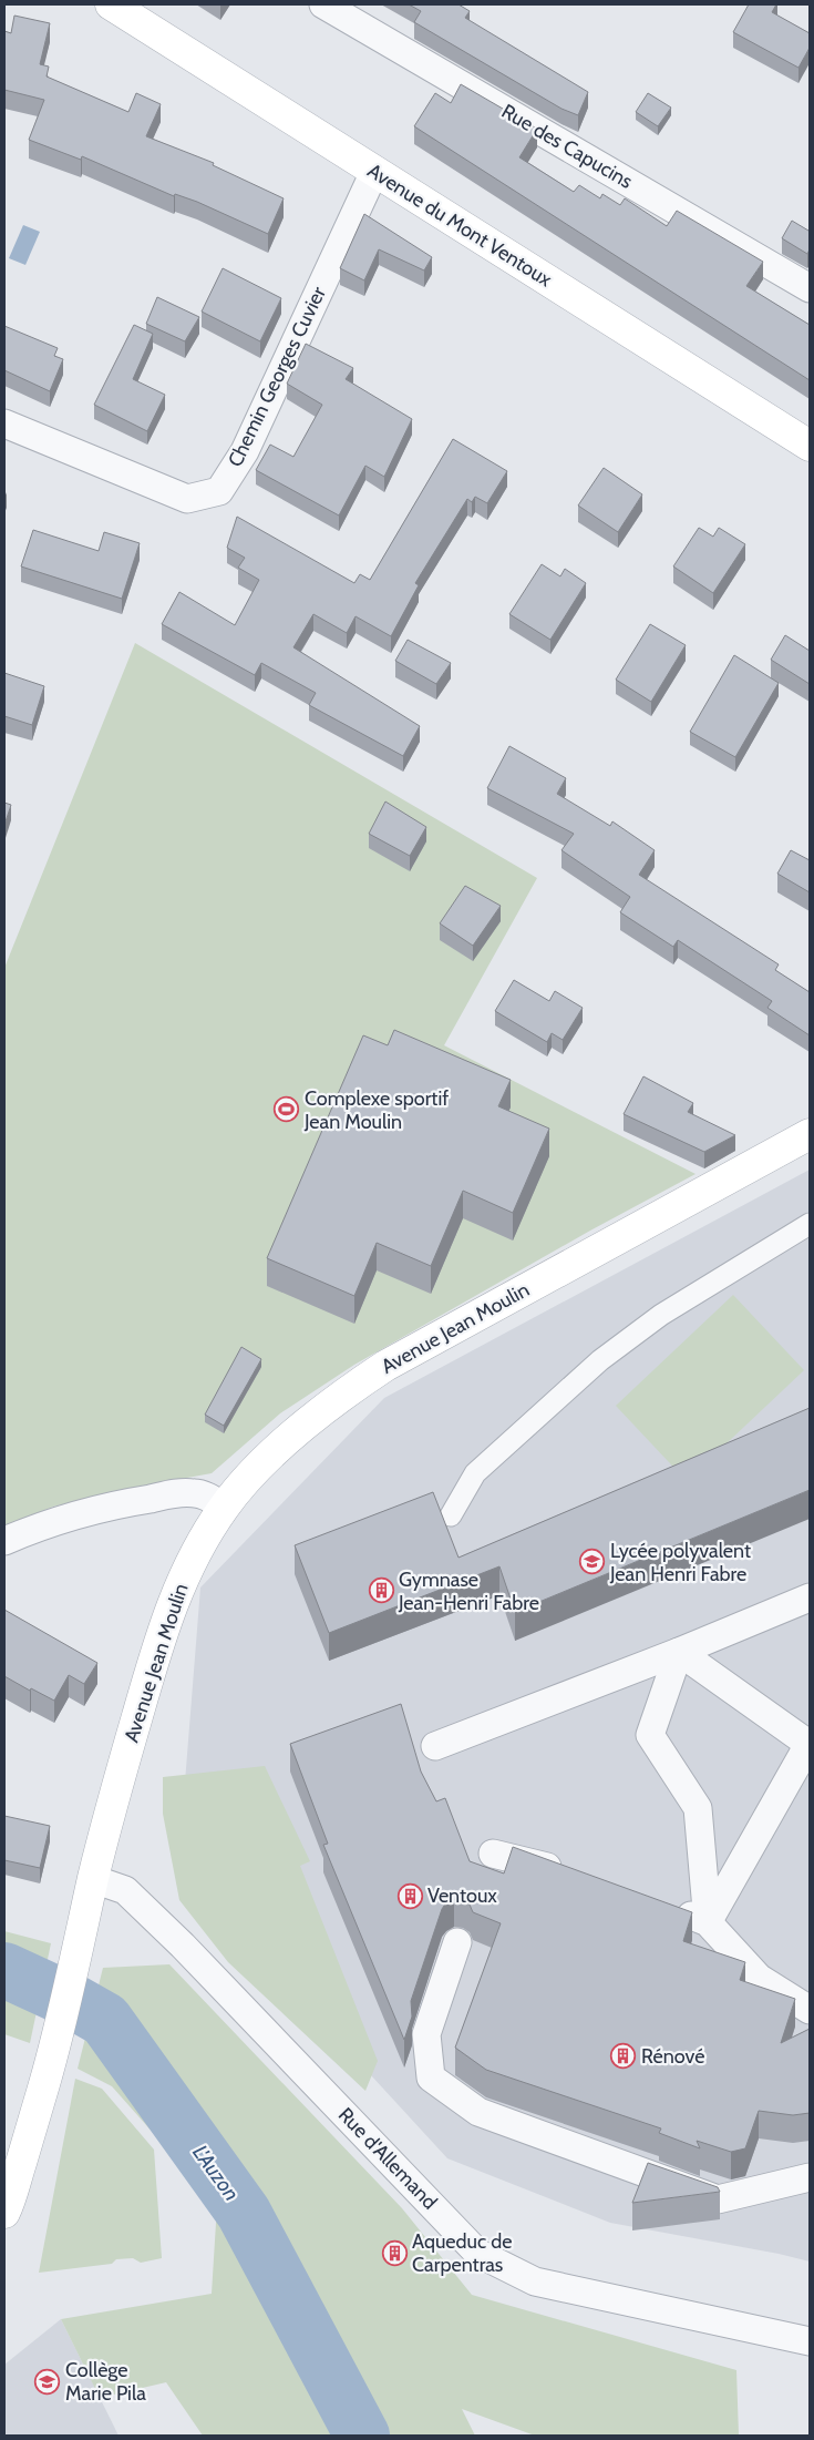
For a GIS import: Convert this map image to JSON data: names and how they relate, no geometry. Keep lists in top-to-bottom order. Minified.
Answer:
{"streets":{"main road":["Avenue du Mont Ventoux","Avenue Jean Moulin"],"street":["Rue des Capucins","Chemin Georges Cuvier","Rue d'Allemand"]},"crossings":[["Avenue du Mont Ventoux","Chemin Georges Cuvier"],["Avenue Jean Moulin","Rue d'Allemand"]],"water":["L'Auzon"],"places":{"sports":["Complexe sportif Jean Moulin"],"school or university":["Lycée polyvalent Jean Henri Fabre","Collège Marie Pila"],"building":["Gymnase Jean-Henri Fabre","Ventoux","Rénové","Aqueduc de Carpentras"]}}
